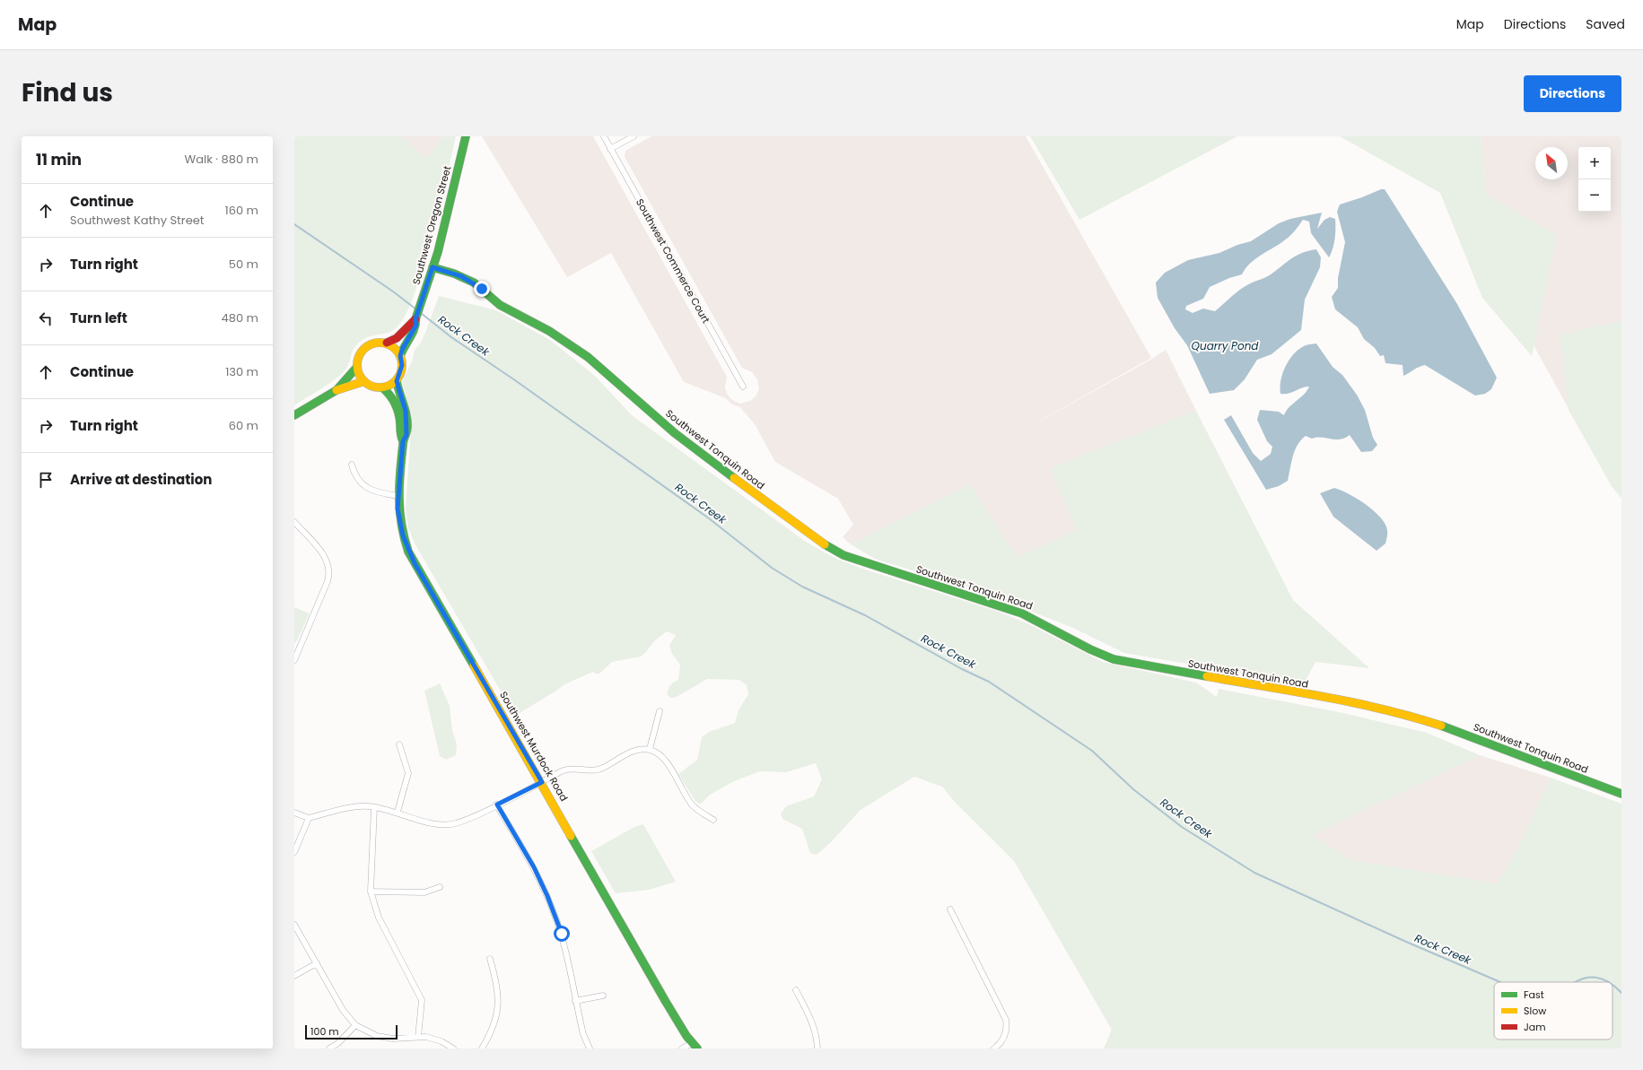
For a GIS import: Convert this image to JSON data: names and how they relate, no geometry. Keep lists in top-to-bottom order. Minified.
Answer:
{"streets":{"main road":["Southwest Oregon Street","Southwest Tonquin Road","Southwest Murdock Road"],"street":["Southwest Commerce Court"]},"crossings":[["Southwest Oregon Street","Southwest Tonquin Road"],["Southwest Oregon Street","Southwest Murdock Road"]],"water":["Rock Creek","Quarry Pond"],"legend":["Fast","Slow","Jam"],"scale_bar":"100 m","north":"top left","page":{"header":"Map","nav":["Map","Directions","Saved"],"title":"Find us","buttons":"Directions","heading":["11 min","Walk · 880 m"],"map_buttons":["+","−"],"list":[["Continue","Southwest Kathy Street","160 m"],["Turn right","50 m"],["Turn left","480 m"],["Continue","130 m"],["Turn right","60 m"],"Arrive at destination"],"scale":"100 m"}}
